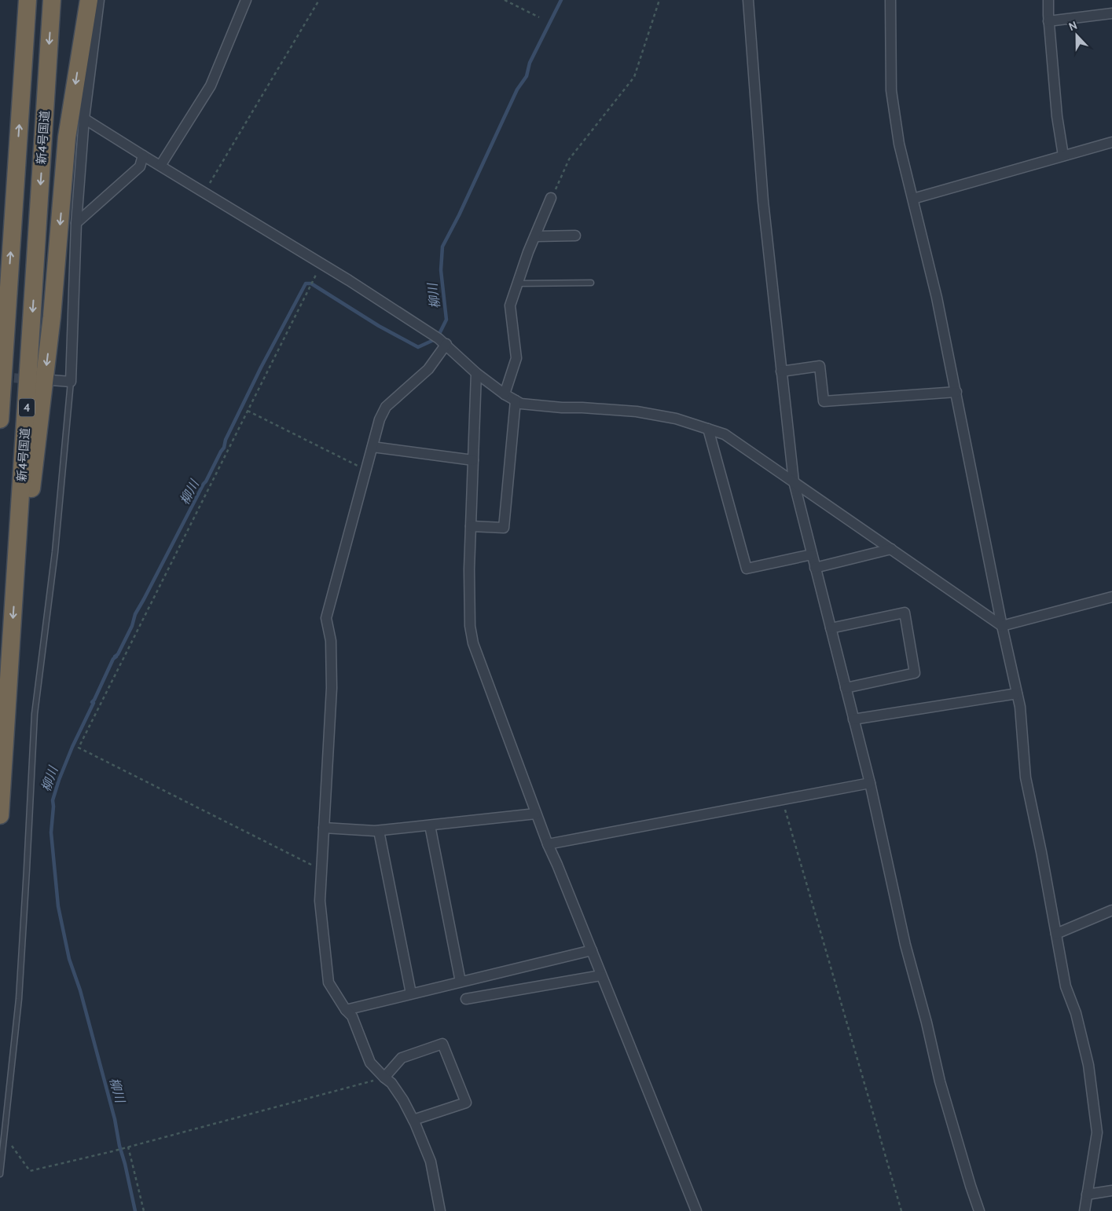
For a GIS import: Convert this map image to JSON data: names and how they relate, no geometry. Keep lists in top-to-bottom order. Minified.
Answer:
{"streets":{"highway":["新4号国道","4"]},"water":["柳川"],"north":"top"}
